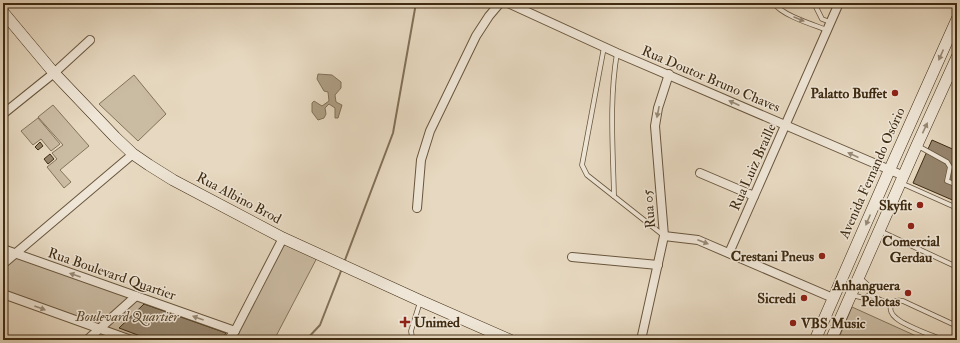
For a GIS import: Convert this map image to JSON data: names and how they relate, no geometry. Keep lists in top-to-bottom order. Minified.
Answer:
{"streets":{"main road":["Avenida Fernando Osório","Rua Albino Brod"],"street":["Rua Doutor Bruno Chaves","Rua Luiz Braille","Rua 05","Rua Boulevard Quartier"]},"crossings":[["Rua Doutor Bruno Chaves","Rua Luiz Braille"],["Rua Doutor Bruno Chaves","Avenida Fernando Osório"],["Rua Doutor Bruno Chaves","Rua 05"]],"one_way":["Rua Doutor Bruno Chaves","Rua 05"],"parks":["Boulevard Quartier"],"places":{"other":["Palatto Buffet","Skyfit","Comercial Gerdau","Crestani Pneus","Anhanguera Pelotas","Sicredi","VBS Music"],"health":["Unimed"]}}
